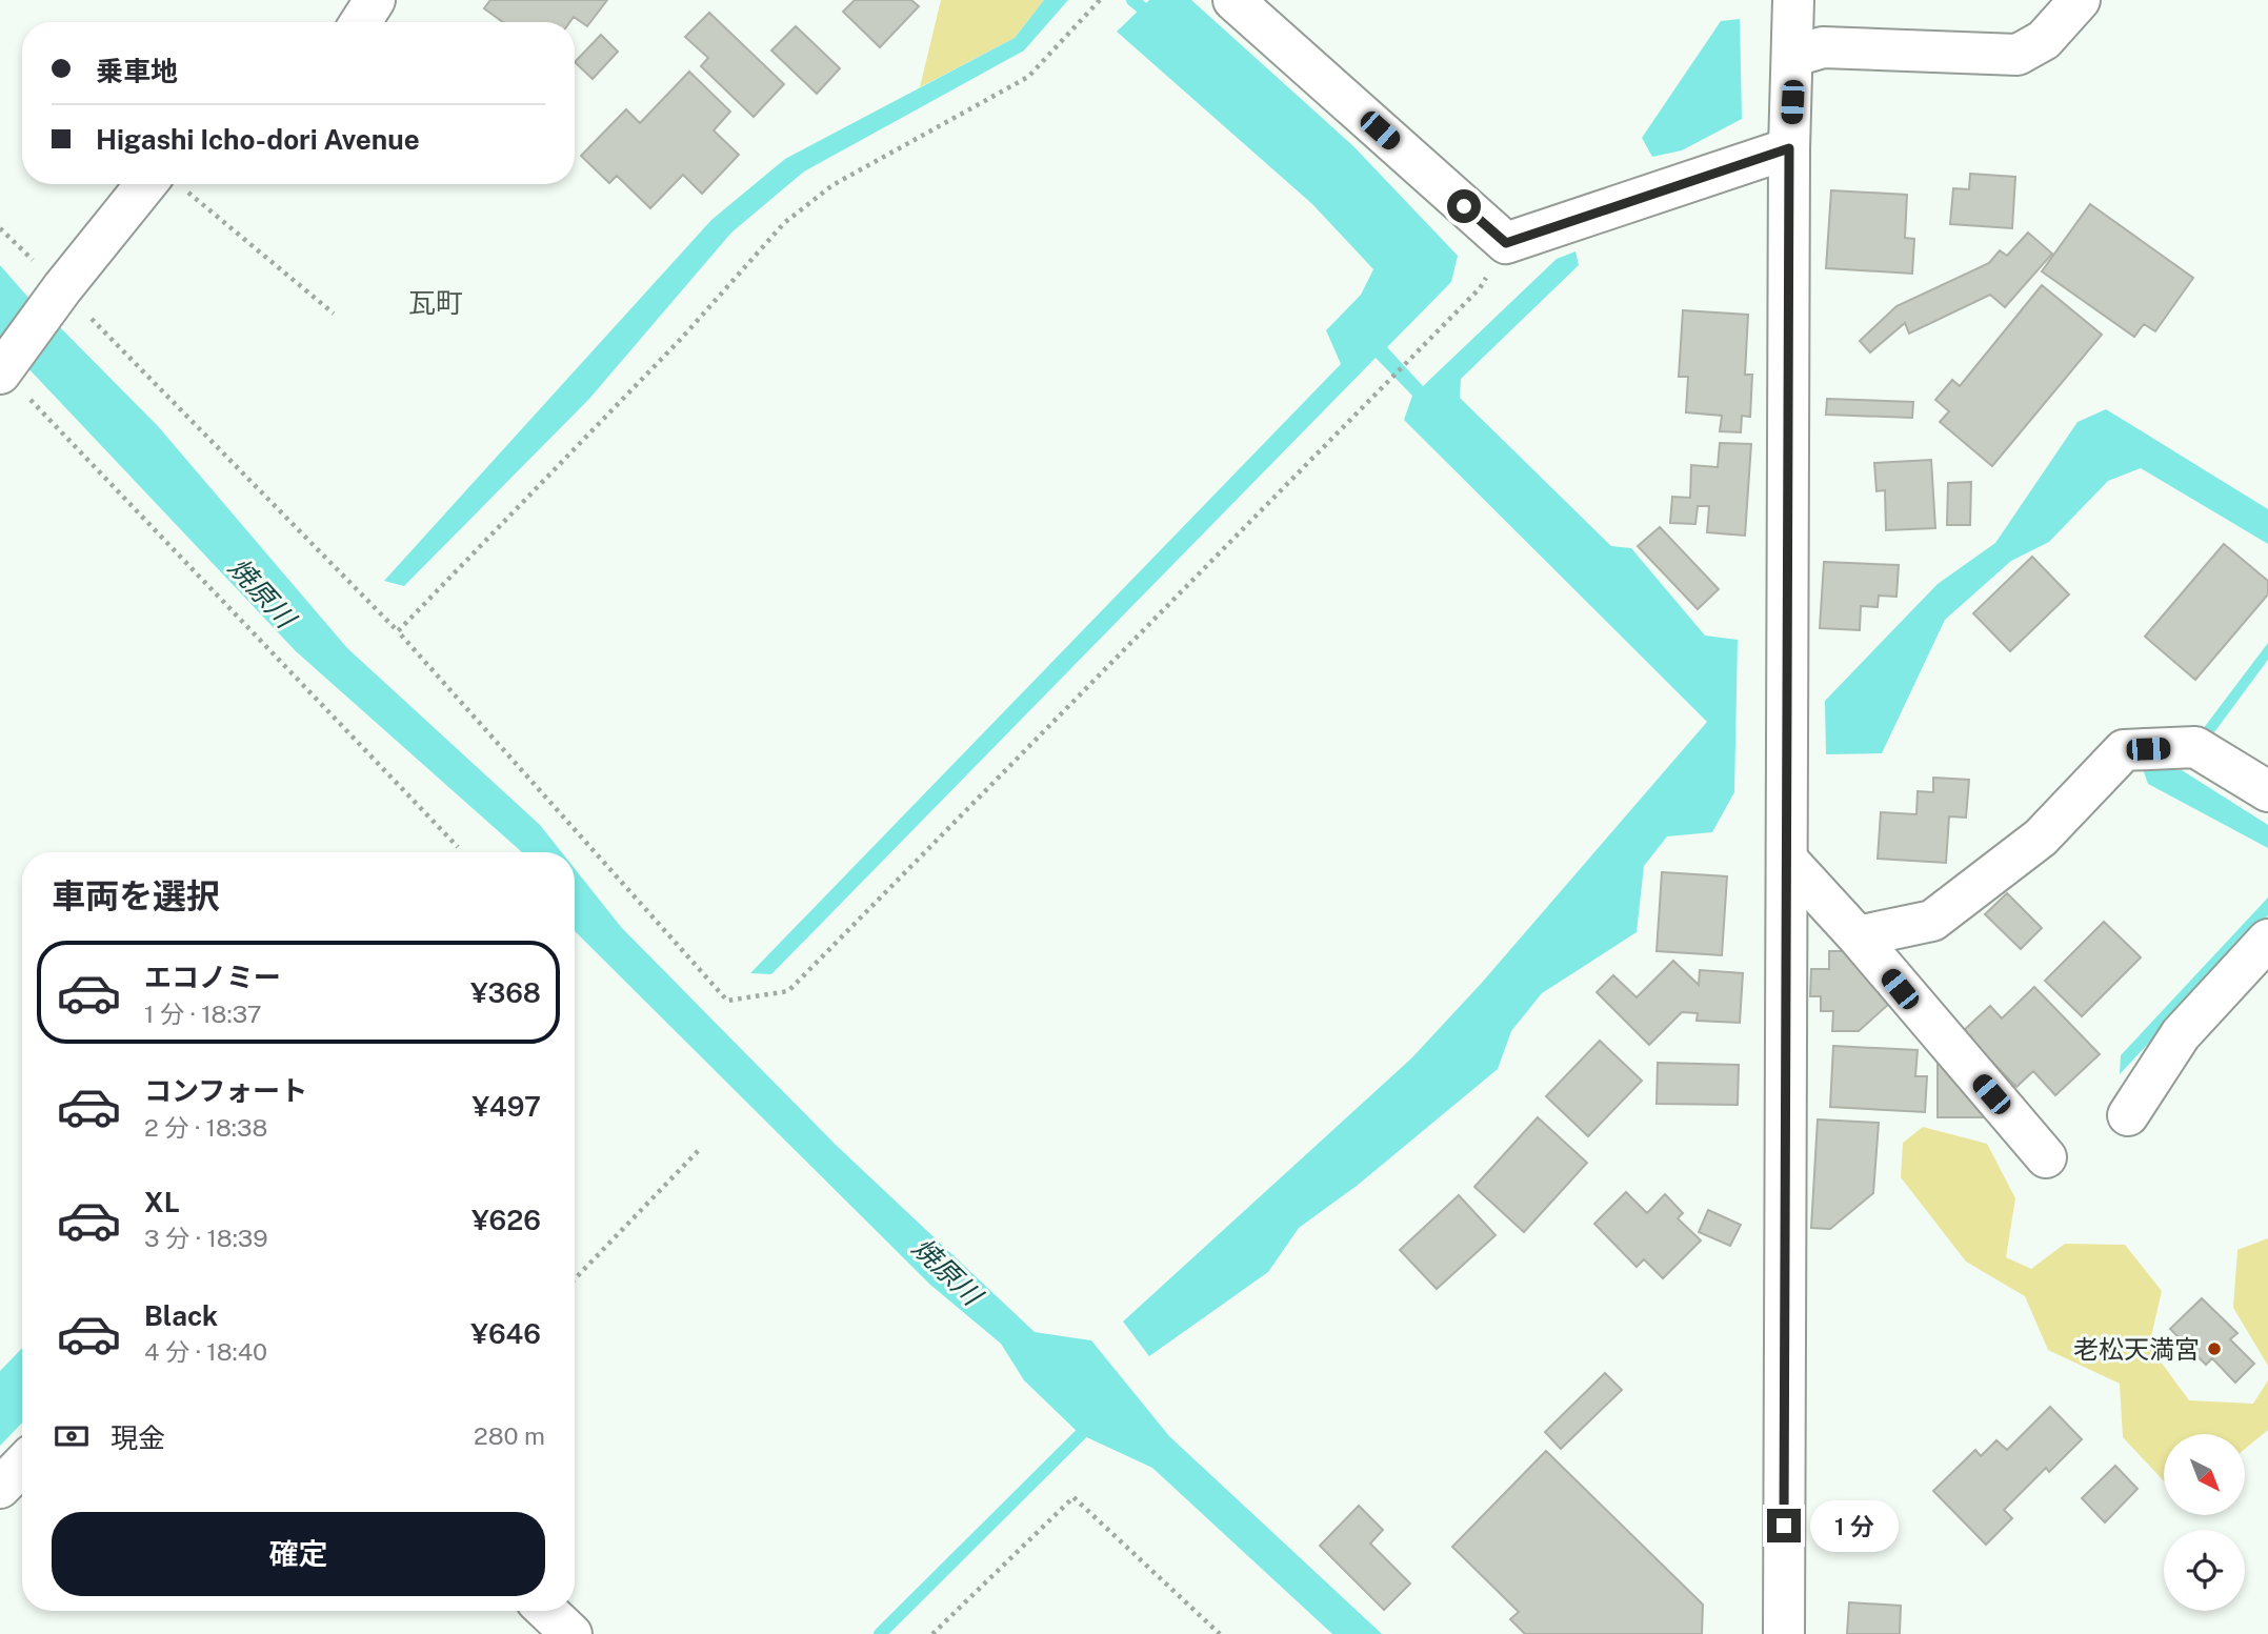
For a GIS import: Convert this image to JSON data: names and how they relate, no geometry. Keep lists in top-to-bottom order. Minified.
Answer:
{"districts":["瓦町"],"water":["焼原川"],"places":["老松天満宮"],"north":"bottom right","page":{"banner":["乗車地","Higashi Icho-dori Avenue"],"heading":"車両を選択","list":[{"name":"エコノミー","note":"1 分 · 18:37","value":"¥368"},{"name":"コンフォート","note":"2 分 · 18:38","value":"¥497"},{"name":"XL","note":"3 分 · 18:39","value":"¥626"},{"name":"Black","note":"4 分 · 18:40","value":"¥646"}],"pay":["現金","280 m"],"buttons":"確定","bubble":"1 分"}}
